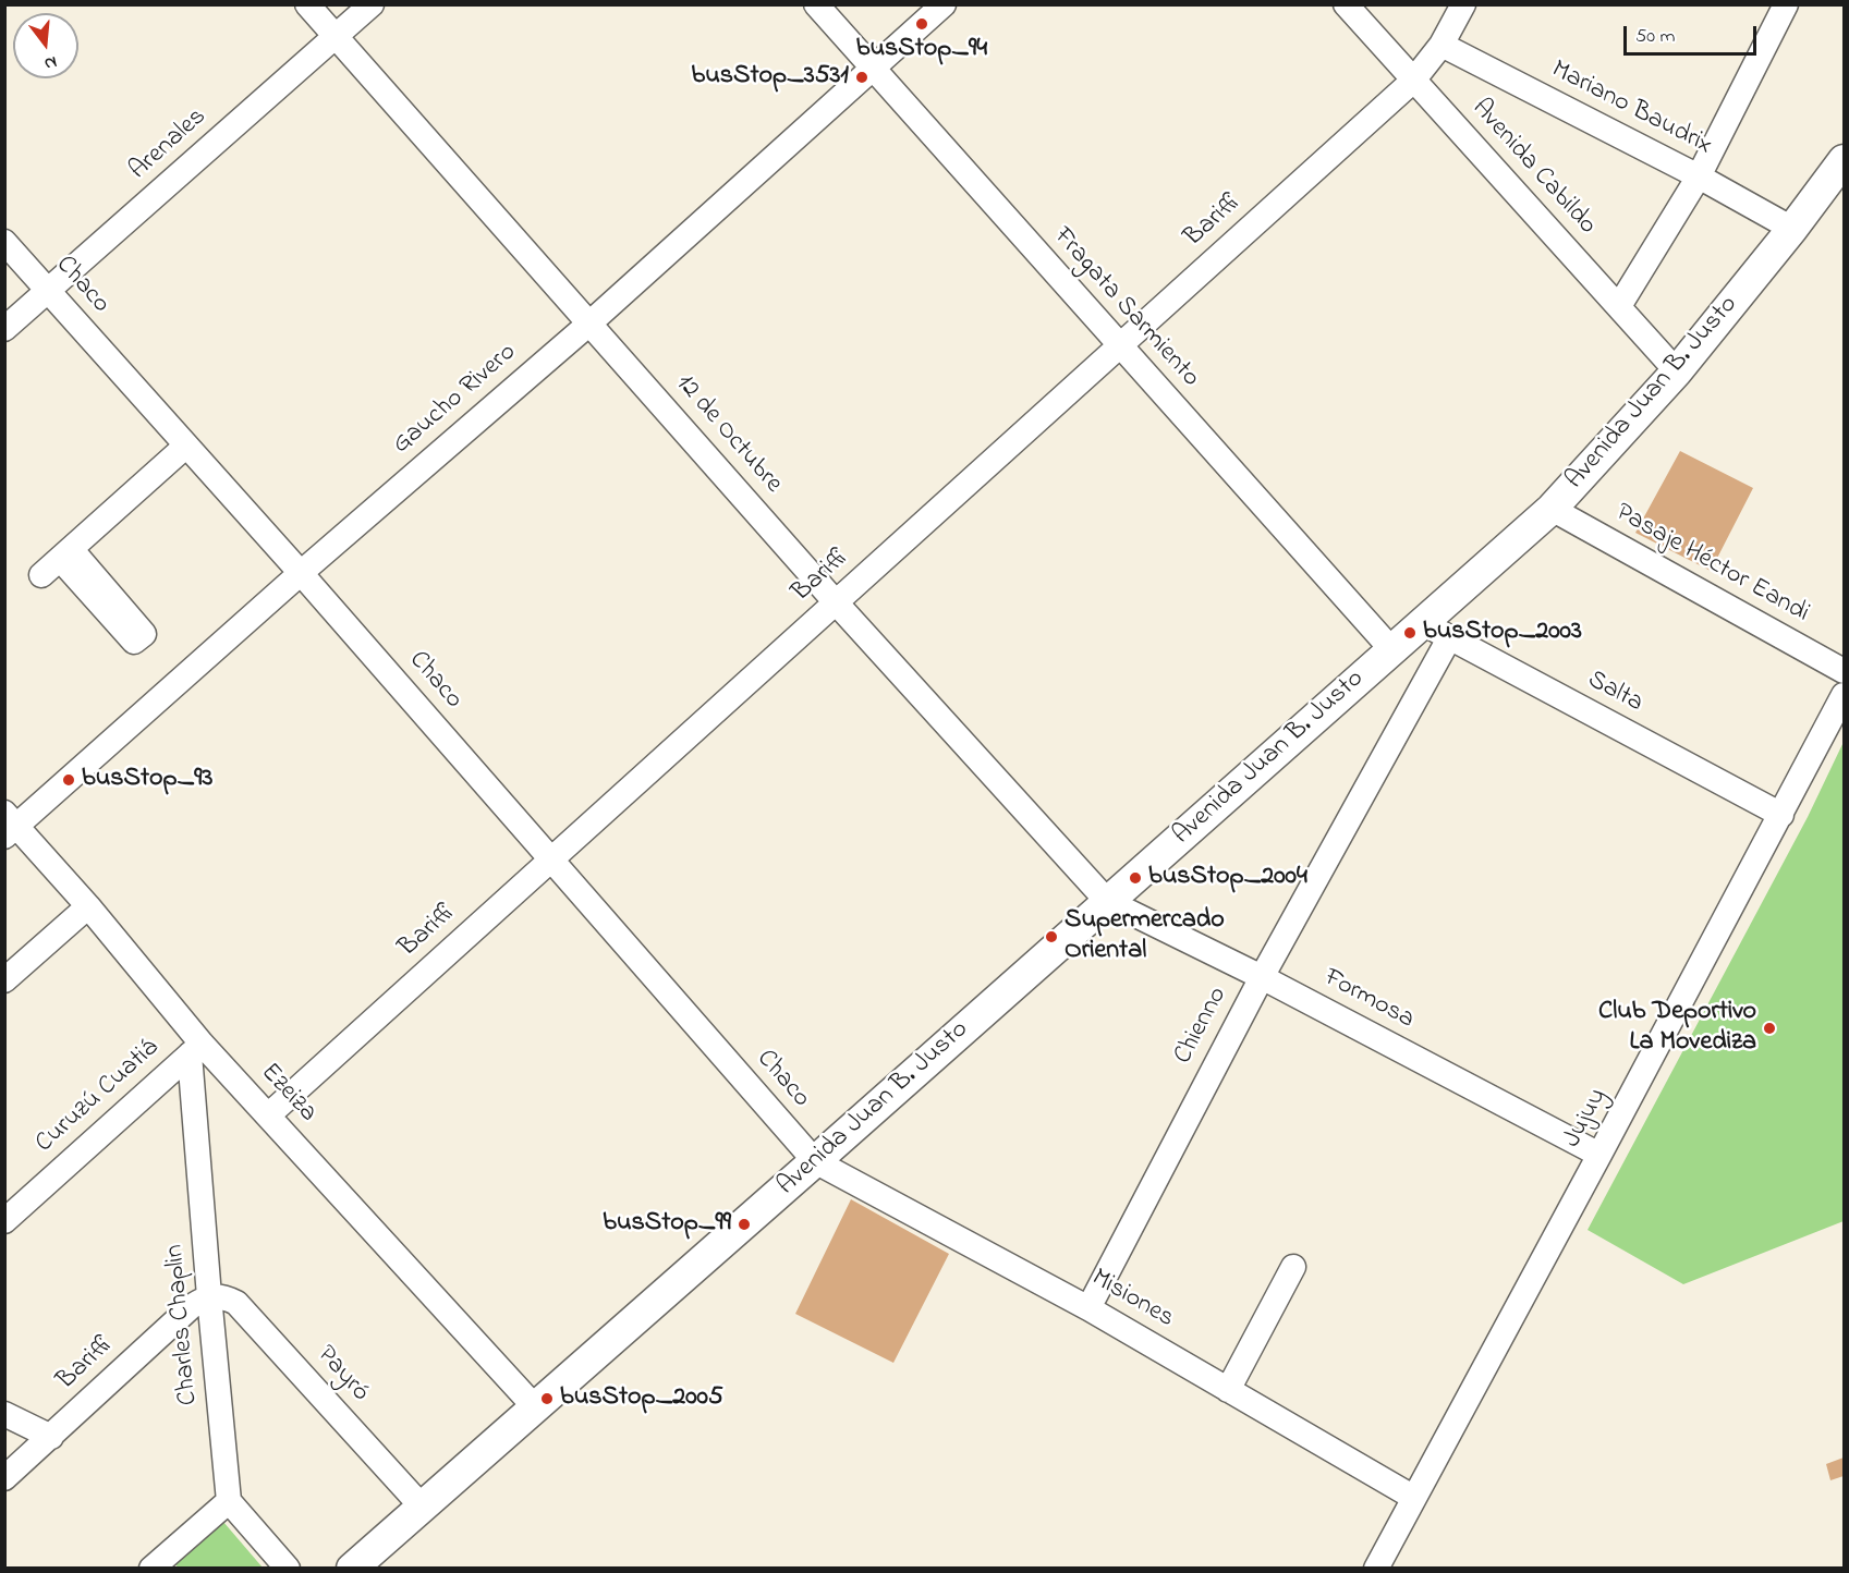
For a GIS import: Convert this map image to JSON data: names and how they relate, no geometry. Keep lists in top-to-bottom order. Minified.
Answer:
{"streets":{"main road":["Avenida Juan B. Justo"],"street":["Mariano Baudrix","Arenales","Avenida Cabildo","Bariffi","Chaco","Fragata Sarmiento","Gaucho Rivero","12 de Octubre","Pasaje Héctor Eandi","Salta","Formosa","Chienno","Ezeiza","Curuzú Cuatiá","Jujuy","Misiones","Charles Chaplin","Payró"]},"crossings":[["Mariano Baudrix","Bariffi"],["Mariano Baudrix","Avenida Juan B. Justo"],["Arenales","Chaco"],["Arenales","12 de Octubre"],["Avenida Cabildo","Bariffi"],["Avenida Cabildo","Avenida Juan B. Justo"],["Bariffi","Chaco"],["Bariffi","Fragata Sarmiento"],["Bariffi","12 de Octubre"],["Bariffi","Ezeiza"],["Bariffi","Charles Chaplin"],["Bariffi","Payró"],["Chaco","Avenida Juan B. Justo"],["Chaco","Gaucho Rivero"],["Chaco","Misiones"],["Fragata Sarmiento","Avenida Juan B. Justo"],["Fragata Sarmiento","Gaucho Rivero"],["Avenida Juan B. Justo","12 de Octubre"],["Avenida Juan B. Justo","Pasaje Héctor Eandi"],["Avenida Juan B. Justo","Salta"],["Avenida Juan B. Justo","Formosa"],["Avenida Juan B. Justo","Ezeiza"],["Avenida Juan B. Justo","Misiones"],["Avenida Juan B. Justo","Payró"],["Gaucho Rivero","12 de Octubre"],["Gaucho Rivero","Ezeiza"],["12 de Octubre","Formosa"],["Salta","Chienno"],["Salta","Jujuy"],["Formosa","Chienno"],["Formosa","Jujuy"],["Chienno","Misiones"],["Ezeiza","Curuzú Cuatiá"],["Ezeiza","Charles Chaplin"],["Curuzú Cuatiá","Charles Chaplin"],["Jujuy","Misiones"],["Charles Chaplin","Payró"]],"places":["busStop_94","busStop_3531","busStop_2003","busStop_93","busStop_2004","Supermercado Oriental","Club Deportivo La Movediza","busStop_99","busStop_2005"],"scale_bar":"50 m","north":"bottom"}
